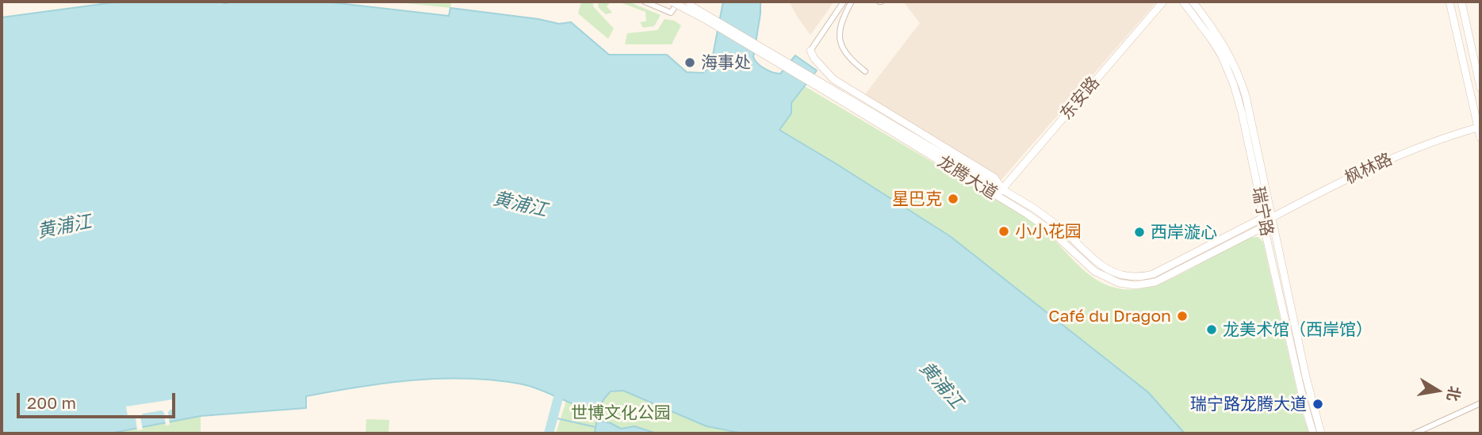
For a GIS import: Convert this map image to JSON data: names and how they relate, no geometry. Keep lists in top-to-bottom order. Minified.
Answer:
{"streets":{"main road":["东安路","枫林路","龙腾大道","瑞宁路"]},"crossings":[["东安路","龙腾大道"],["枫林路","龙腾大道"],["枫林路","瑞宁路"],["龙腾大道","瑞宁路"]],"water":["黄浦江"],"parks":["世博文化公园"],"places":["海事处","星巴克","小小花园","西岸漩心","Café du Dragon","龙美术馆（西岸馆）","瑞宁路龙腾大道"],"scale_bar":"200 m","north":"right"}
